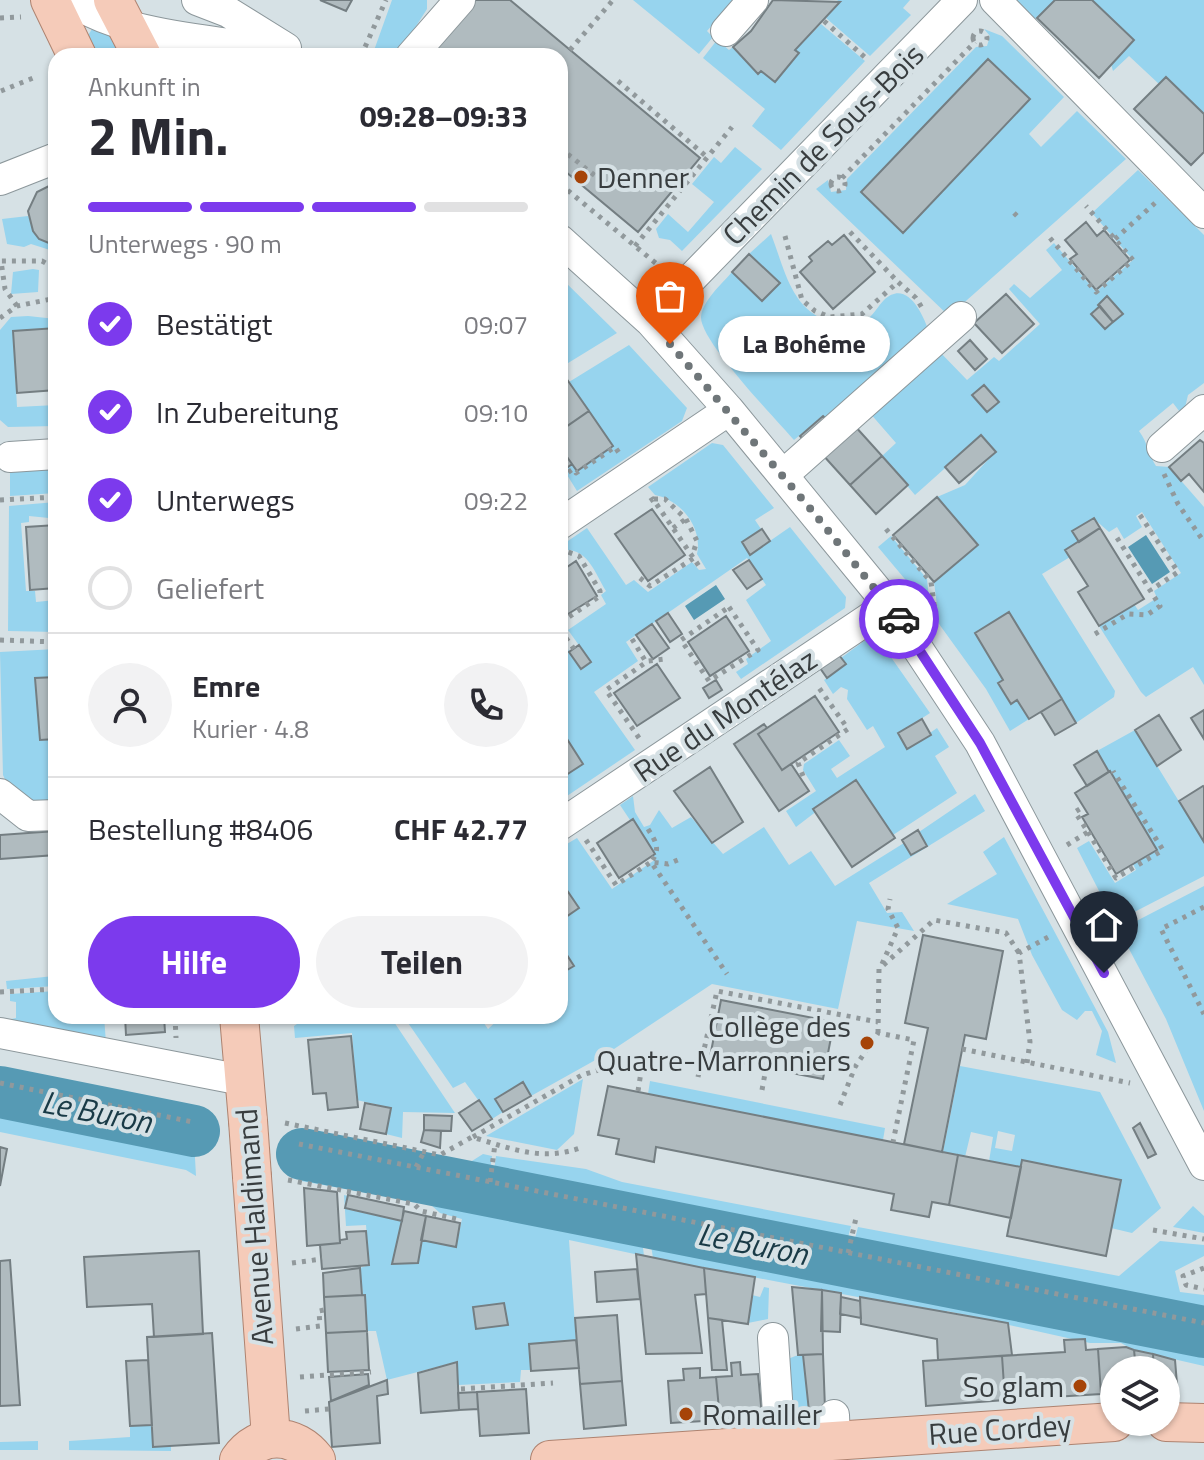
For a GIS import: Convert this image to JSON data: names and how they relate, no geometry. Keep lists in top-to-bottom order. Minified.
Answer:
{"streets":{"main road":["Avenue Haldimand","Rue Cordey"],"street":["Chemin de Sous-Bois","Rue du Montélaz"]},"water":["Le Buron"],"places":["Denner","La Bohéme","Collège des Quatre-Marronniers","So glam","Romailler"],"page":{"heading":["2 Min.","Ankunft in","09:28–09:33"],"panel":["Emre","Kurier · 4.8","Bestellung #8406","CHF 42.77"],"bar":"Unterwegs · 90 m","list":[["Bestätigt","09:07"],["In Zubereitung","09:10"],["Unterwegs","09:22"],"Geliefert"],"bubble":"La Bohéme","buttons":["Hilfe","Teilen"]}}
